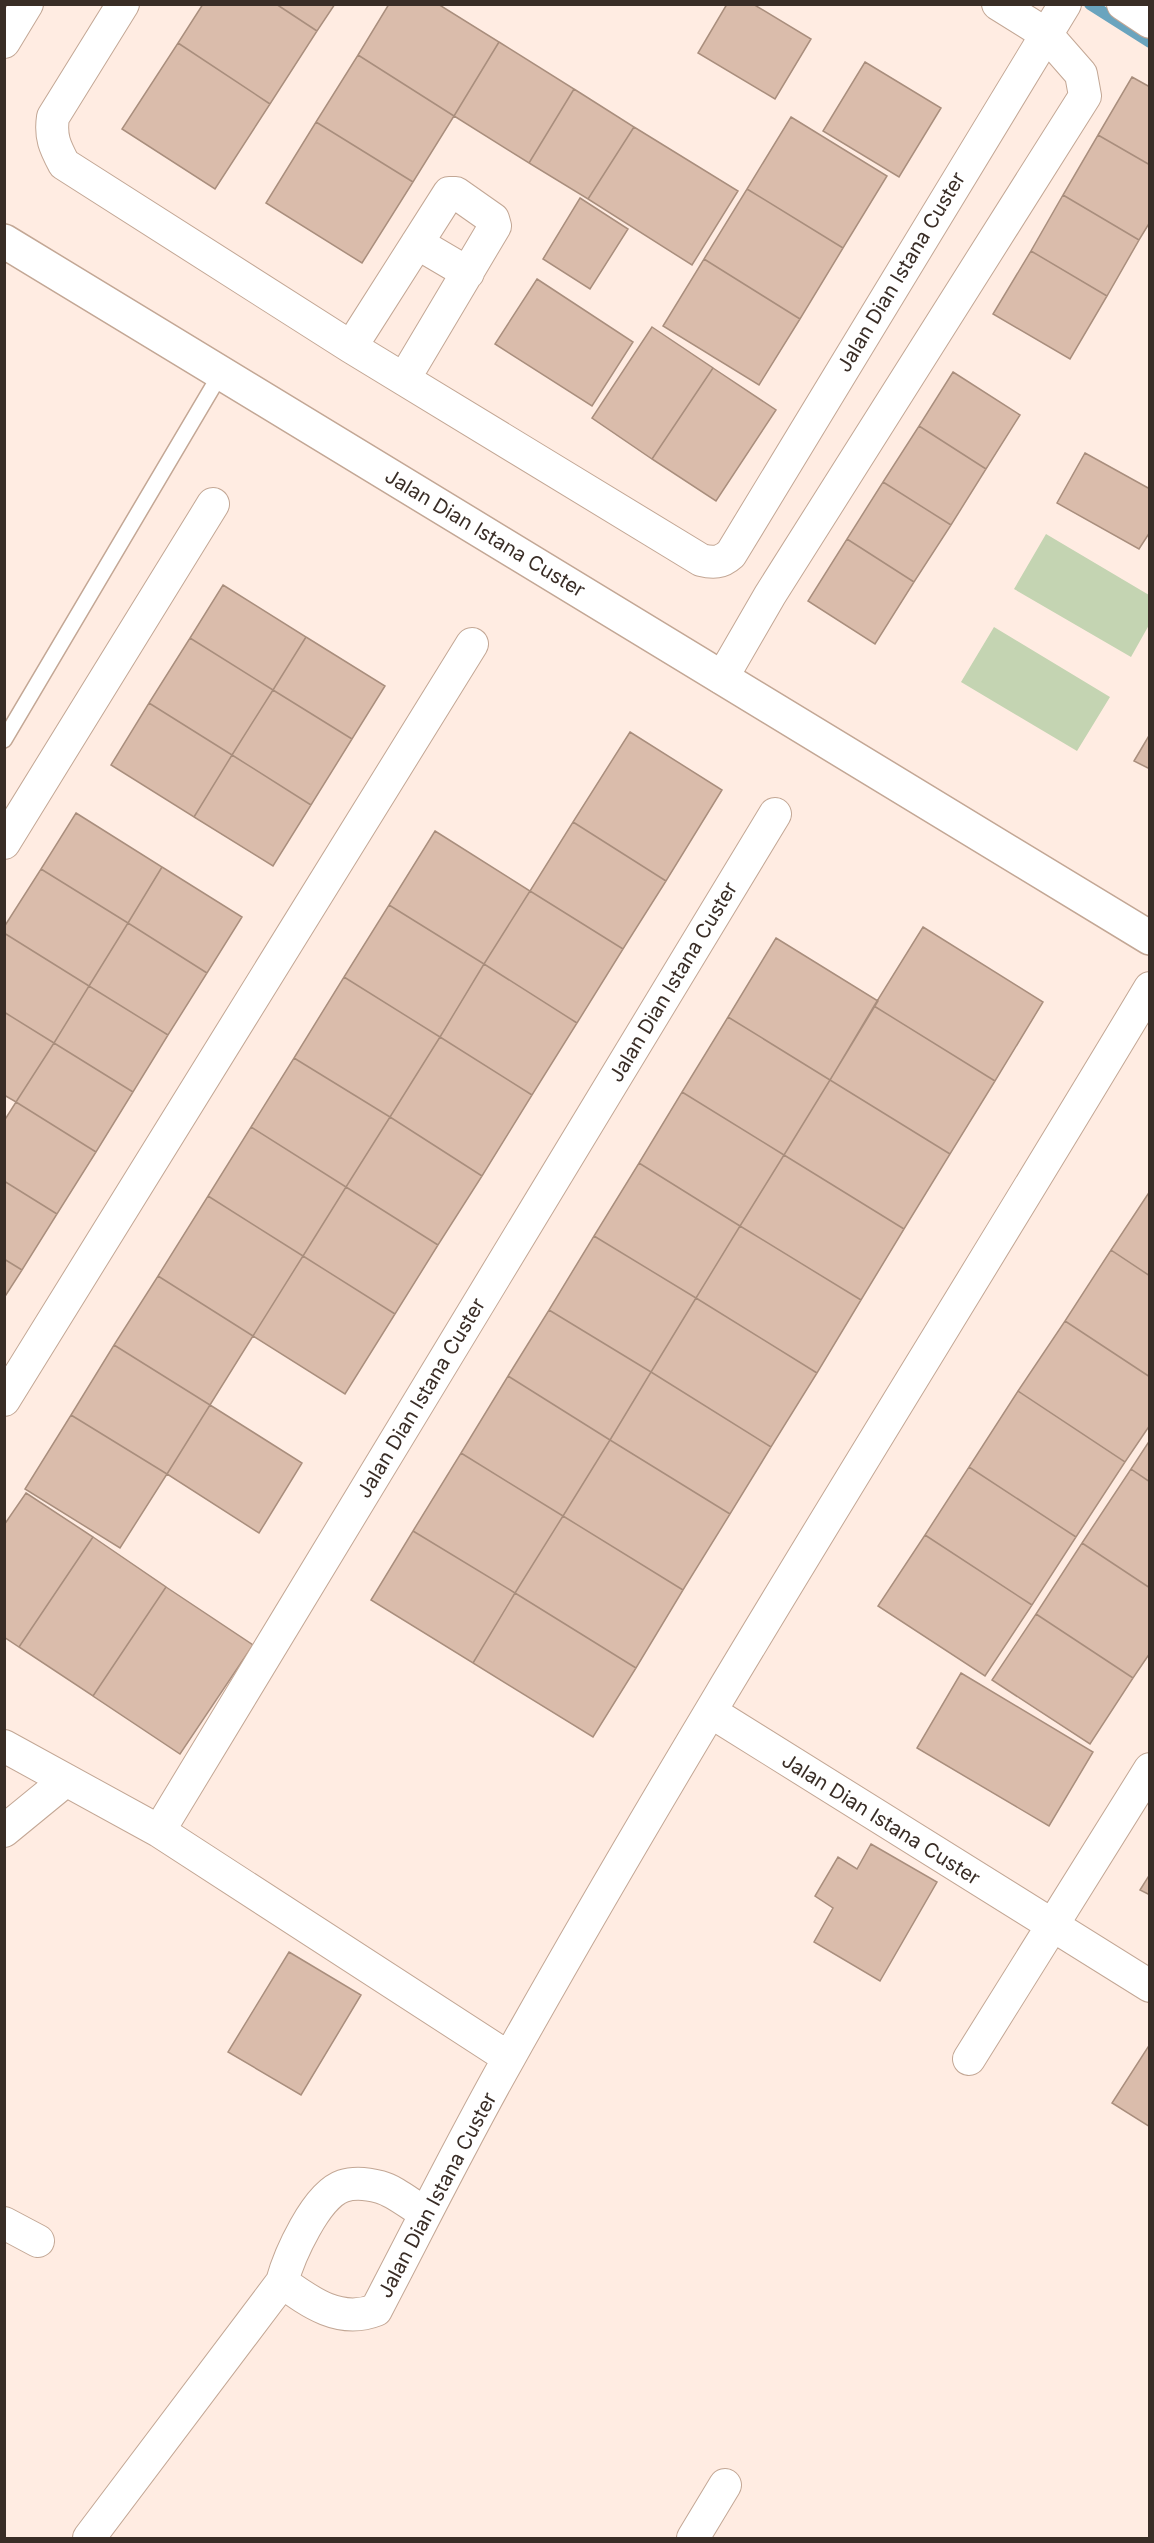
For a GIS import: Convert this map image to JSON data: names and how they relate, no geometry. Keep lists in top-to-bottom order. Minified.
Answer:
{"streets":{"street":["Jalan Dian Istana Custer"]}}
